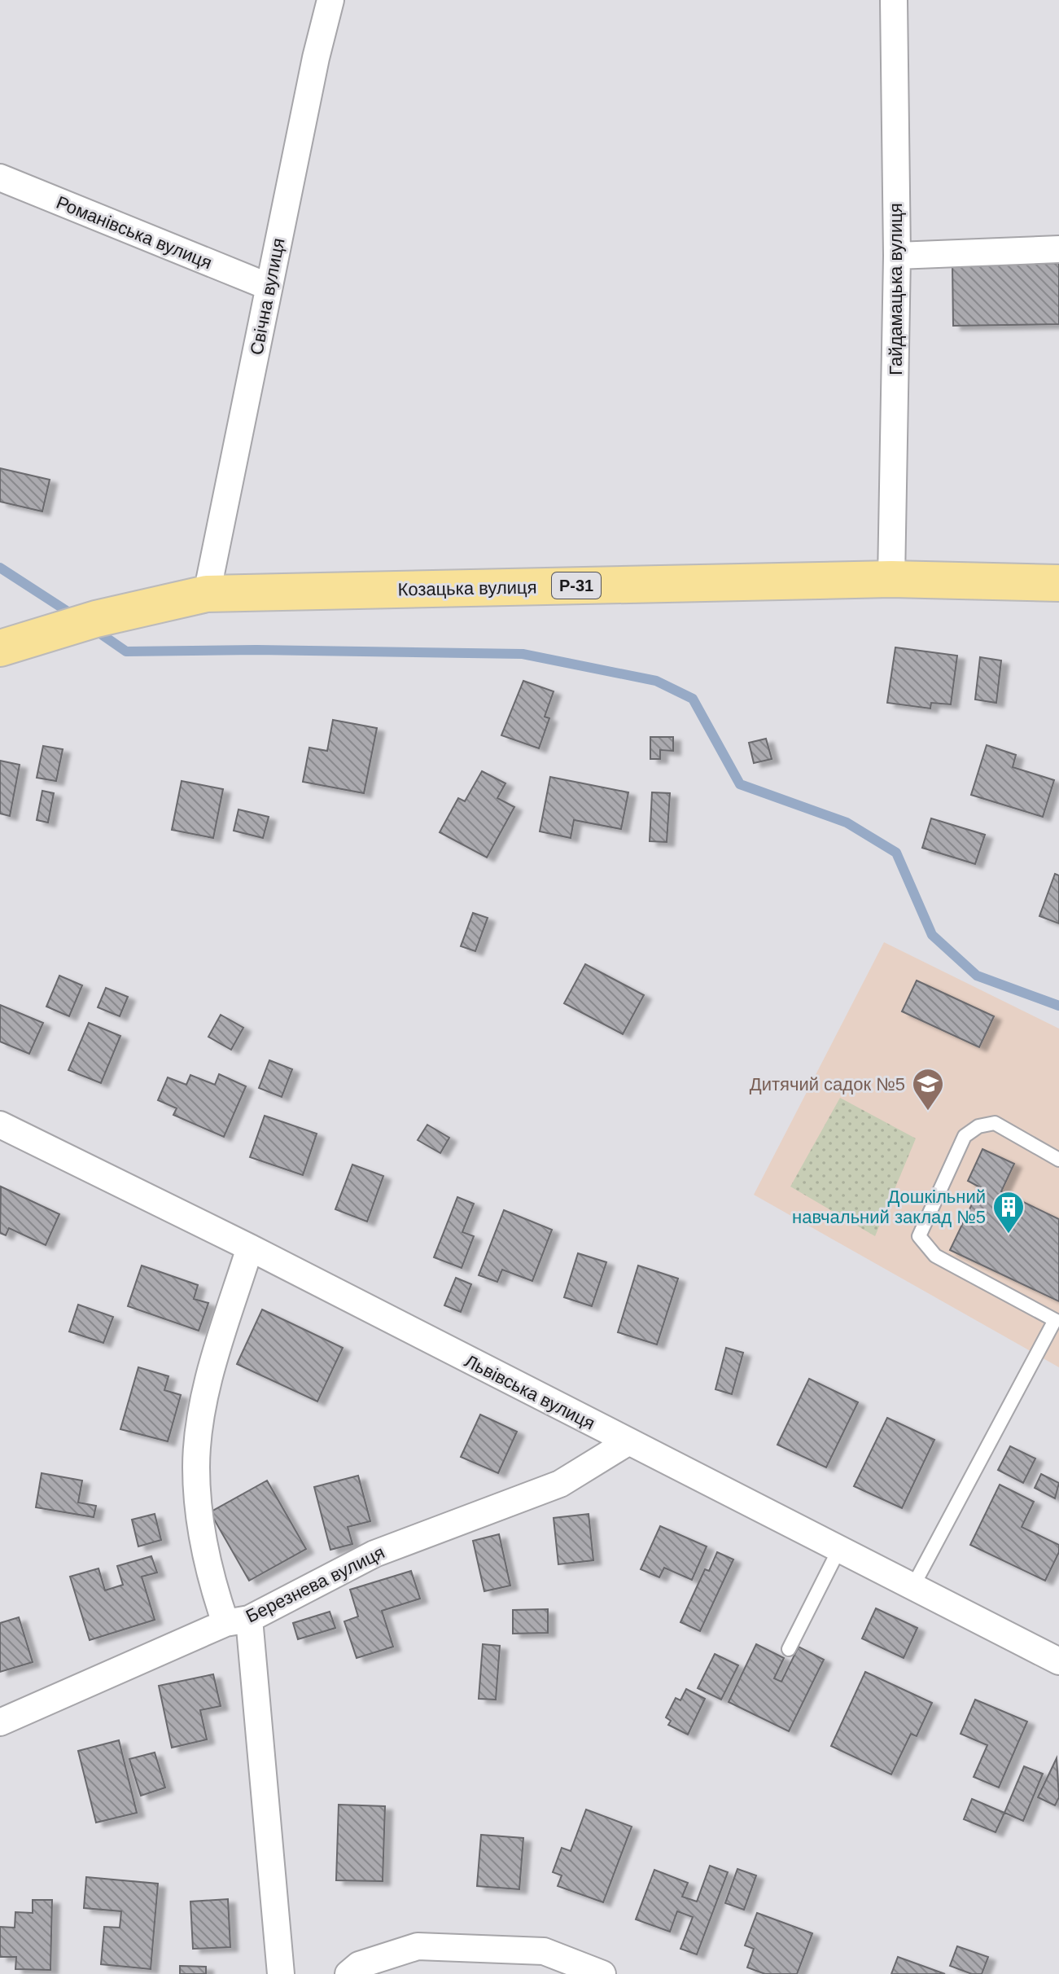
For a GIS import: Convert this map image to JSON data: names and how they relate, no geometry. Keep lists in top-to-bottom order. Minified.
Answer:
{"streets":{"main road":["Р-31","Козацька вулиця"],"street":["Романівська вулиця","Гайдамацька вулиця","Свічна вулиця","Львівська вулиця","Березнева вулиця"]},"crossings":[["Романівська вулиця","Свічна вулиця"],["Гайдамацька вулиця","Козацька вулиця"],["Свічна вулиця","Козацька вулиця"],["Львівська вулиця","Березнева вулиця"]],"places":{"school or university":["Дитячий садок №5"],"building":["Дошкільний навчальний заклад №5"]}}
